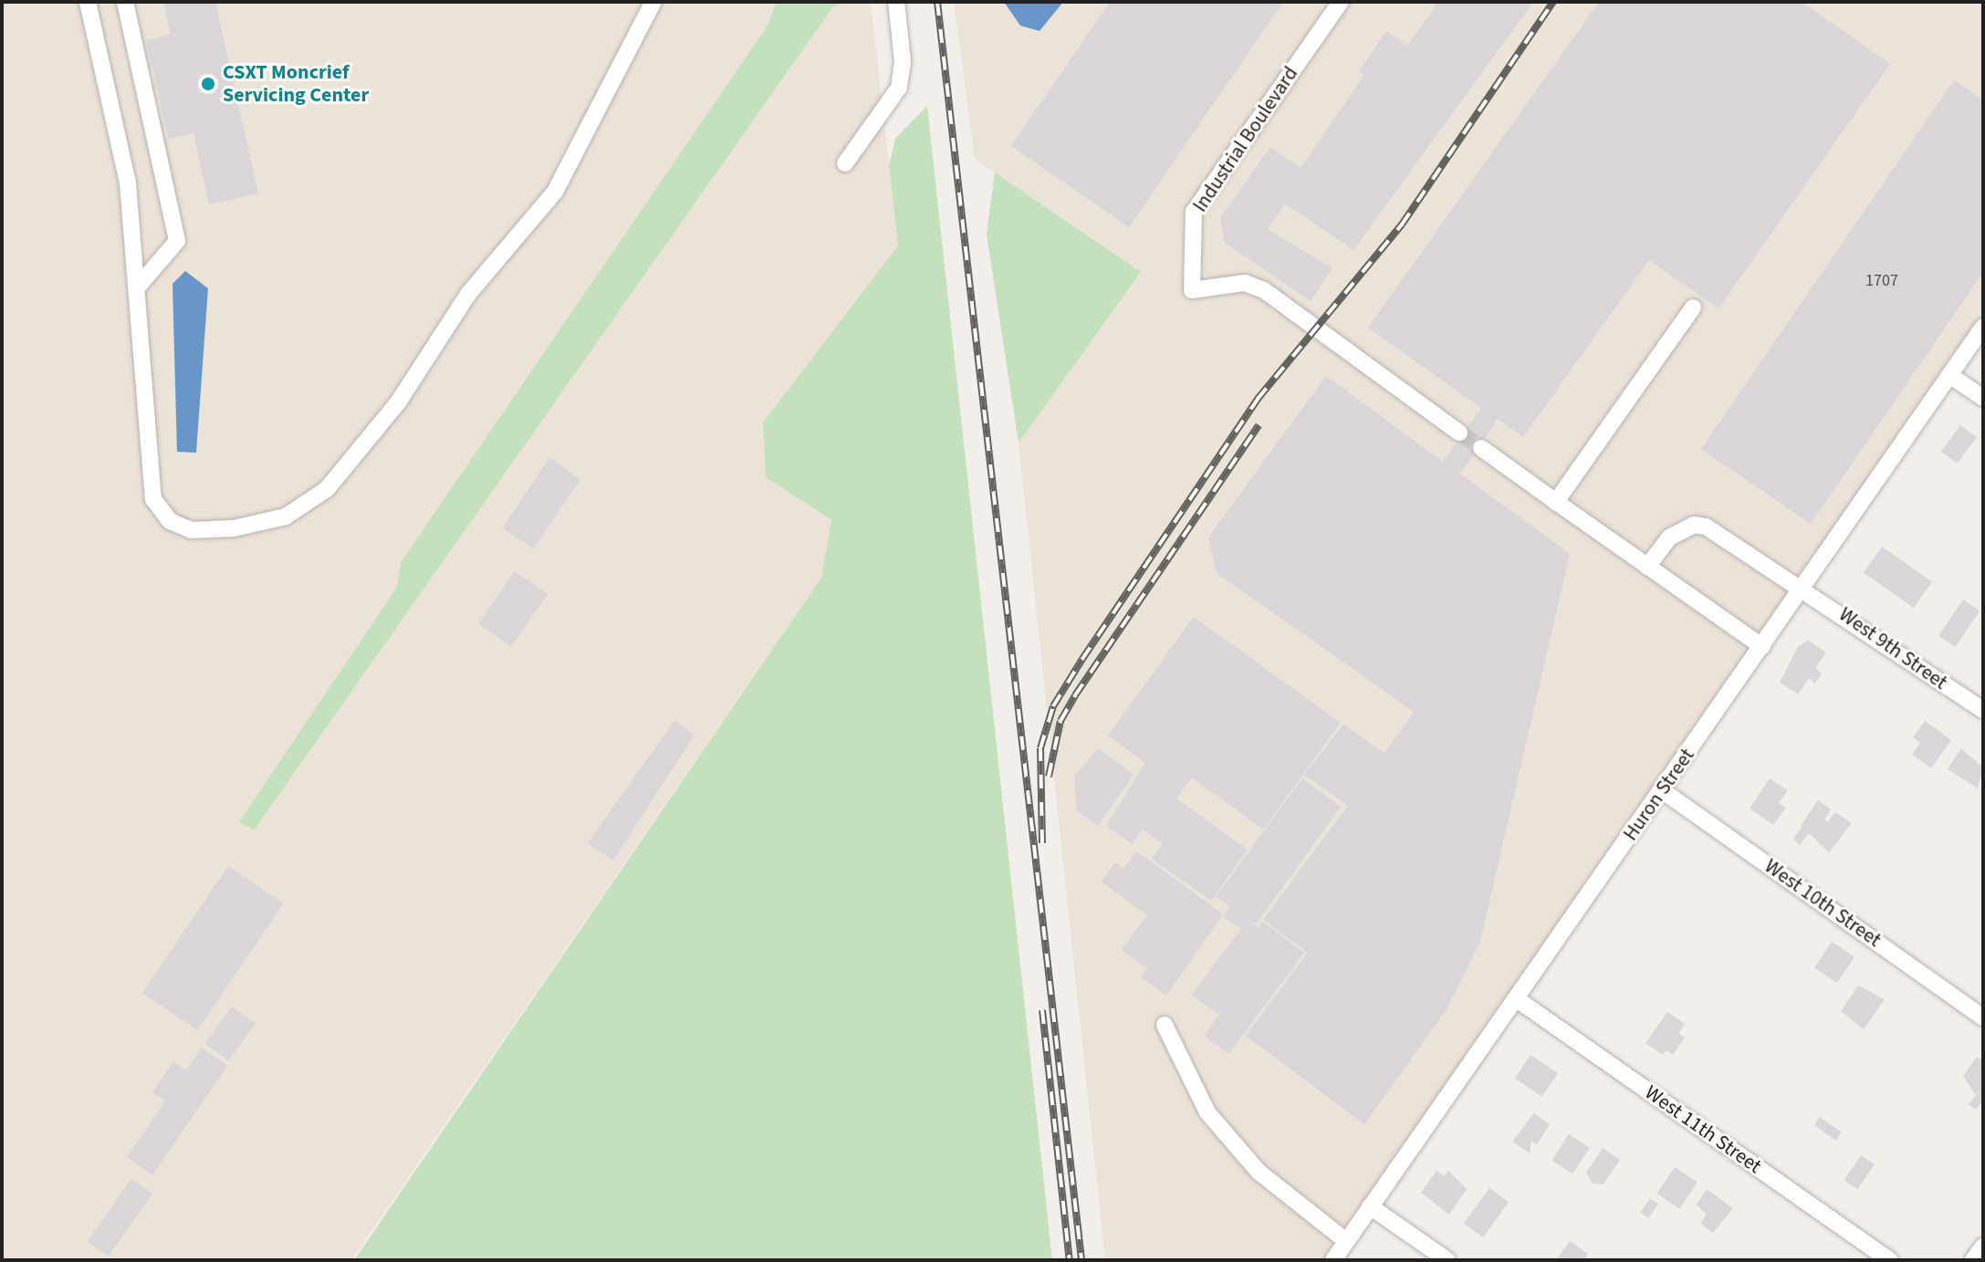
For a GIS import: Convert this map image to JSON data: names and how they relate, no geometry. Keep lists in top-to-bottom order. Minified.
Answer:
{"streets":{"street":["Industrial Boulevard","West 9th Street","Huron Street","West 10th Street","West 11th Street"]},"crossings":[["West 9th Street","Huron Street"],["Huron Street","West 10th Street"],["Huron Street","West 11th Street"]],"places":["CSXT Moncrief Servicing Center"],"house_numbers":["1707"]}
